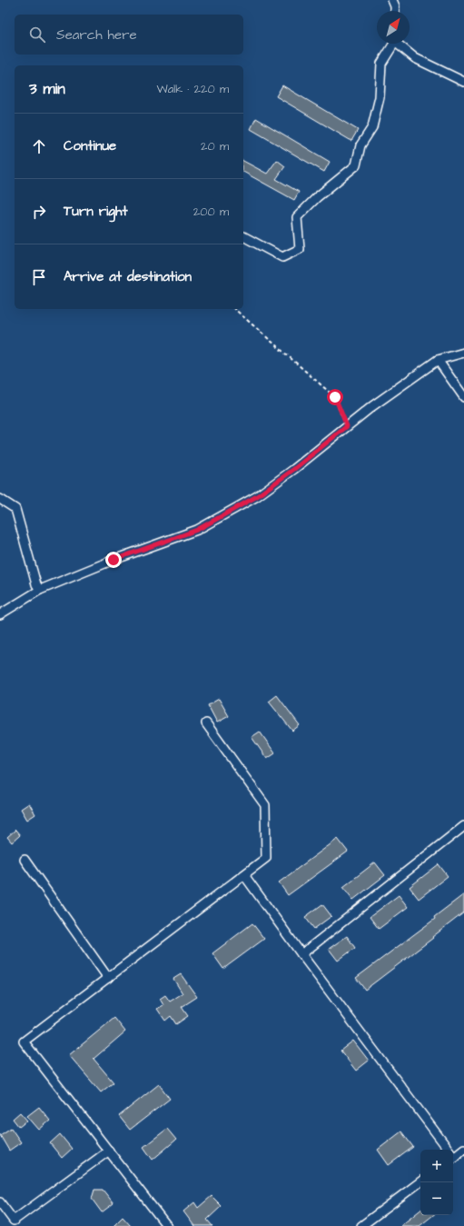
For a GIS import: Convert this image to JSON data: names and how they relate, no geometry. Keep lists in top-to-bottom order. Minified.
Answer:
{"north":"top right","page":{"search":"Search here","heading":["3 min","Walk · 220 m"],"list":[["Continue","20 m"],["Turn right","200 m"],"Arrive at destination"],"map_buttons":["+","−"]}}
